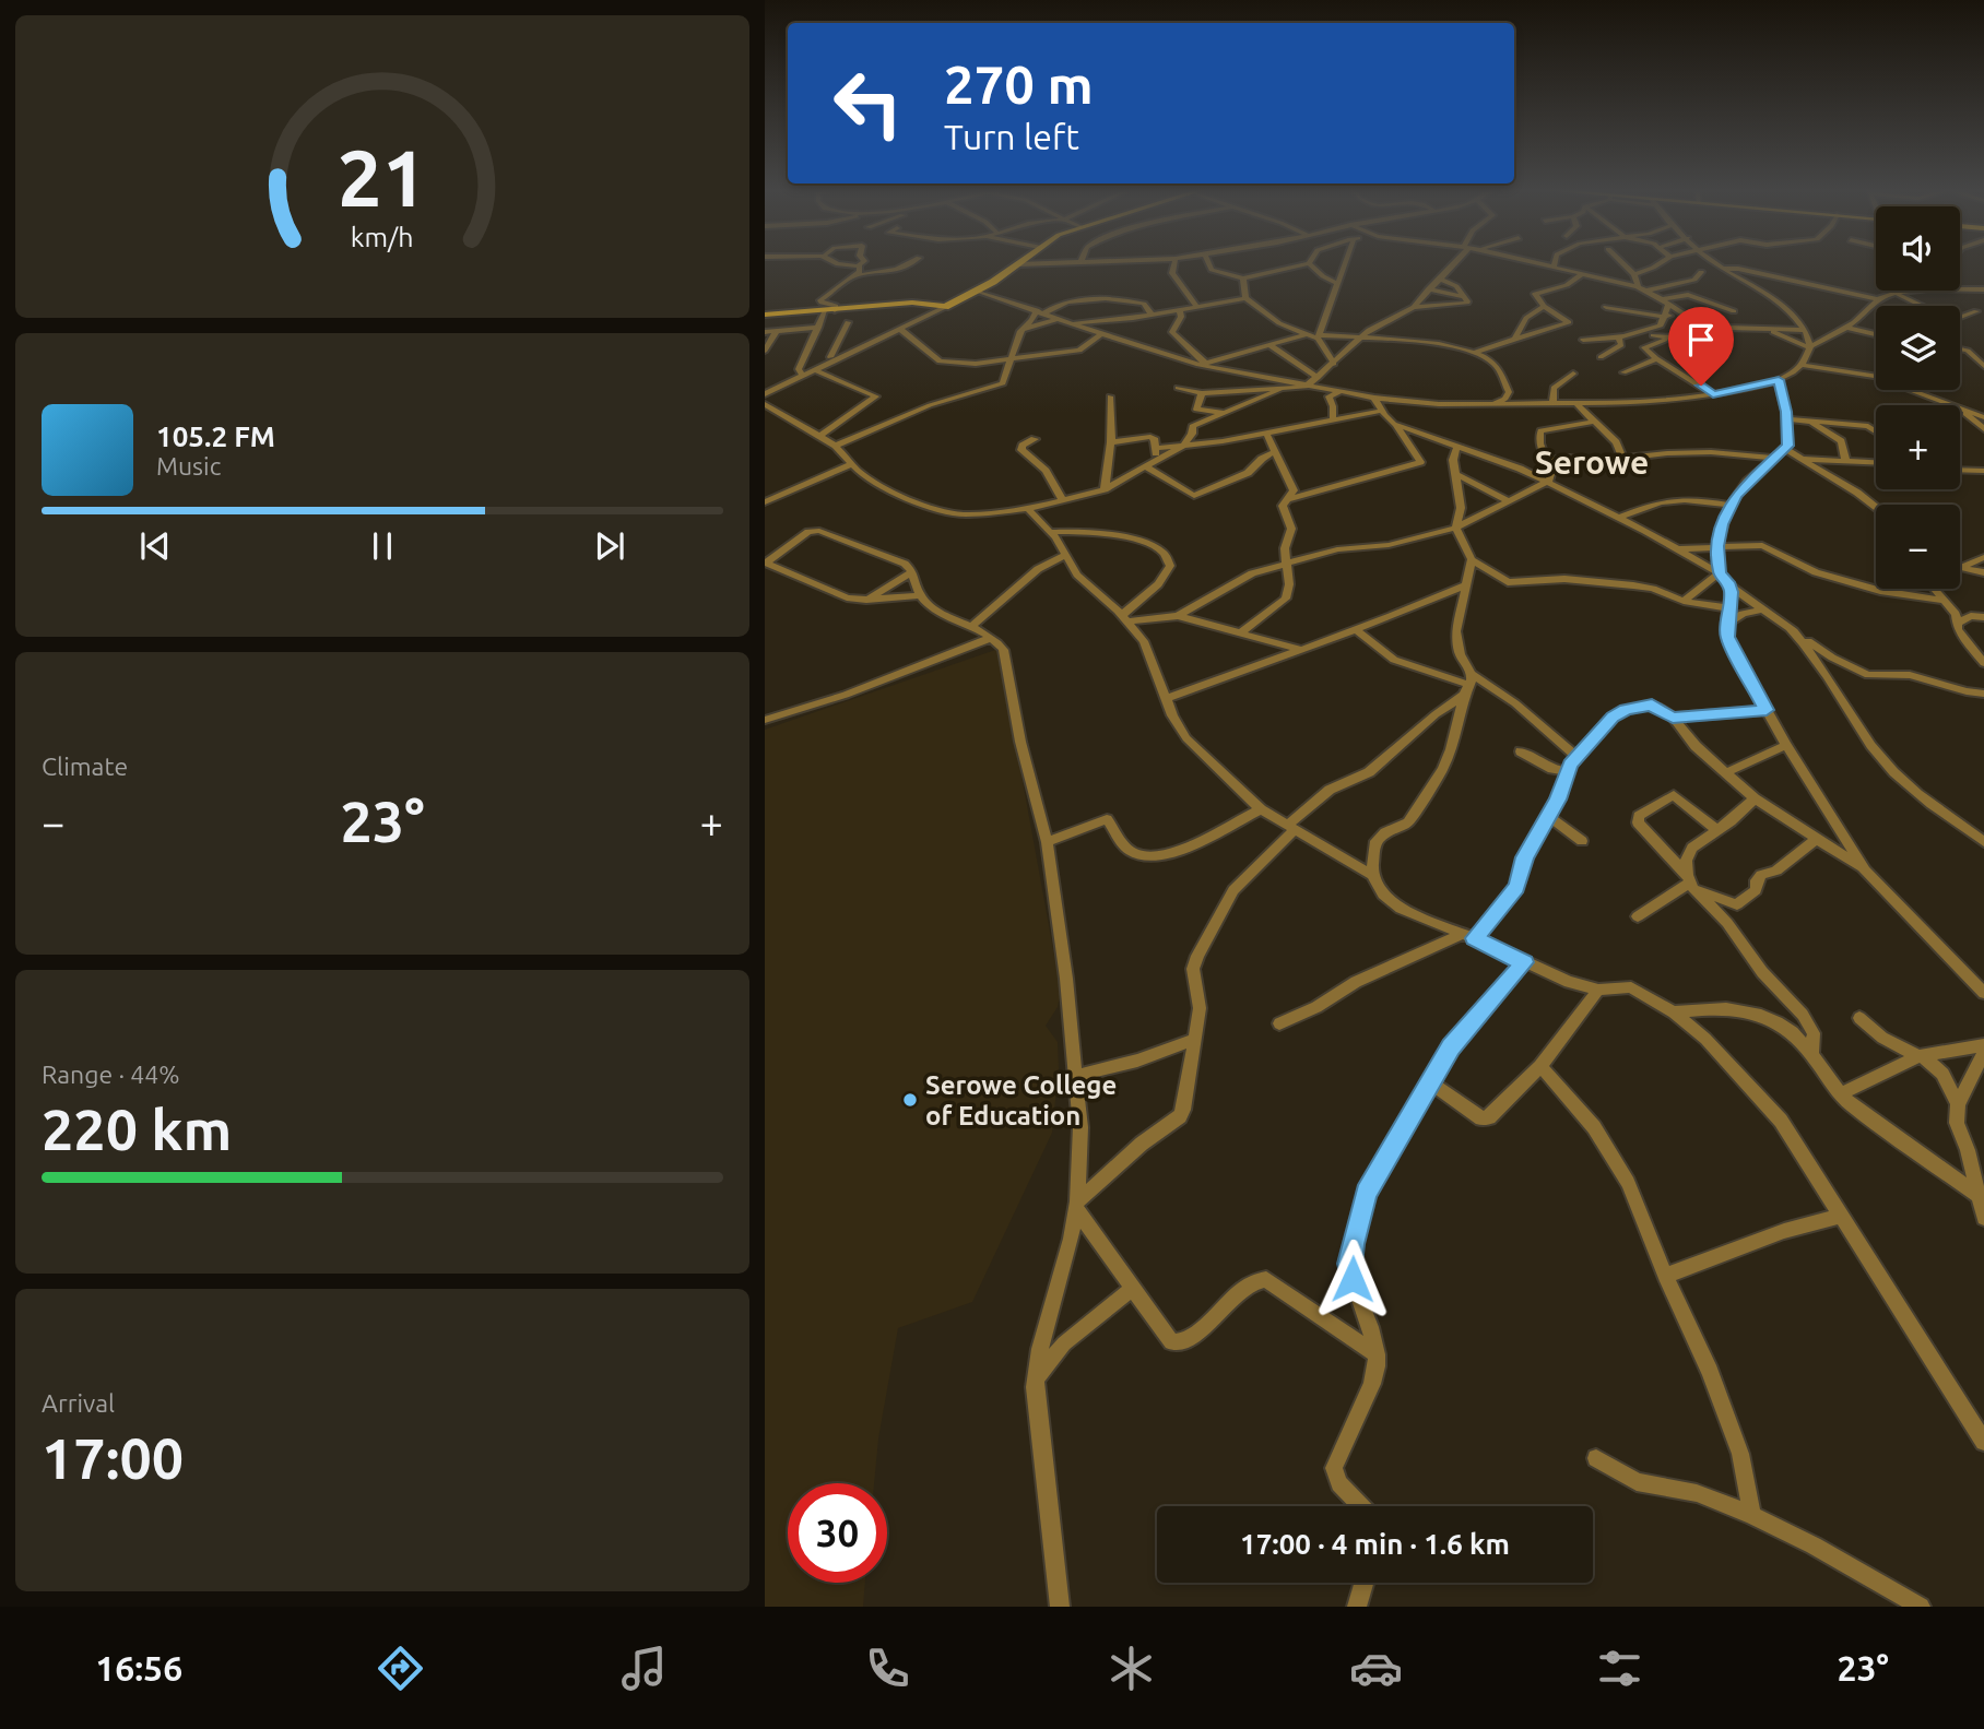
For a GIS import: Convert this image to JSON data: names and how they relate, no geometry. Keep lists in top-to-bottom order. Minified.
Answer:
{"districts":["Serowe"],"places":["Serowe College of Education"],"page":{"turn":["270 m","Turn left"],"map_buttons":["+","−"],"song":["105.2 FM","Music"],"tile":["Climate",["Range · 44%","220 km"],["Arrival","17:00"]],"heat":["−","23°","+"],"limit":"30","trip":"17:00 · 4 min · 1.6 km","tabs":["16:56","23°"],"gauge":["21","km/h"]}}
